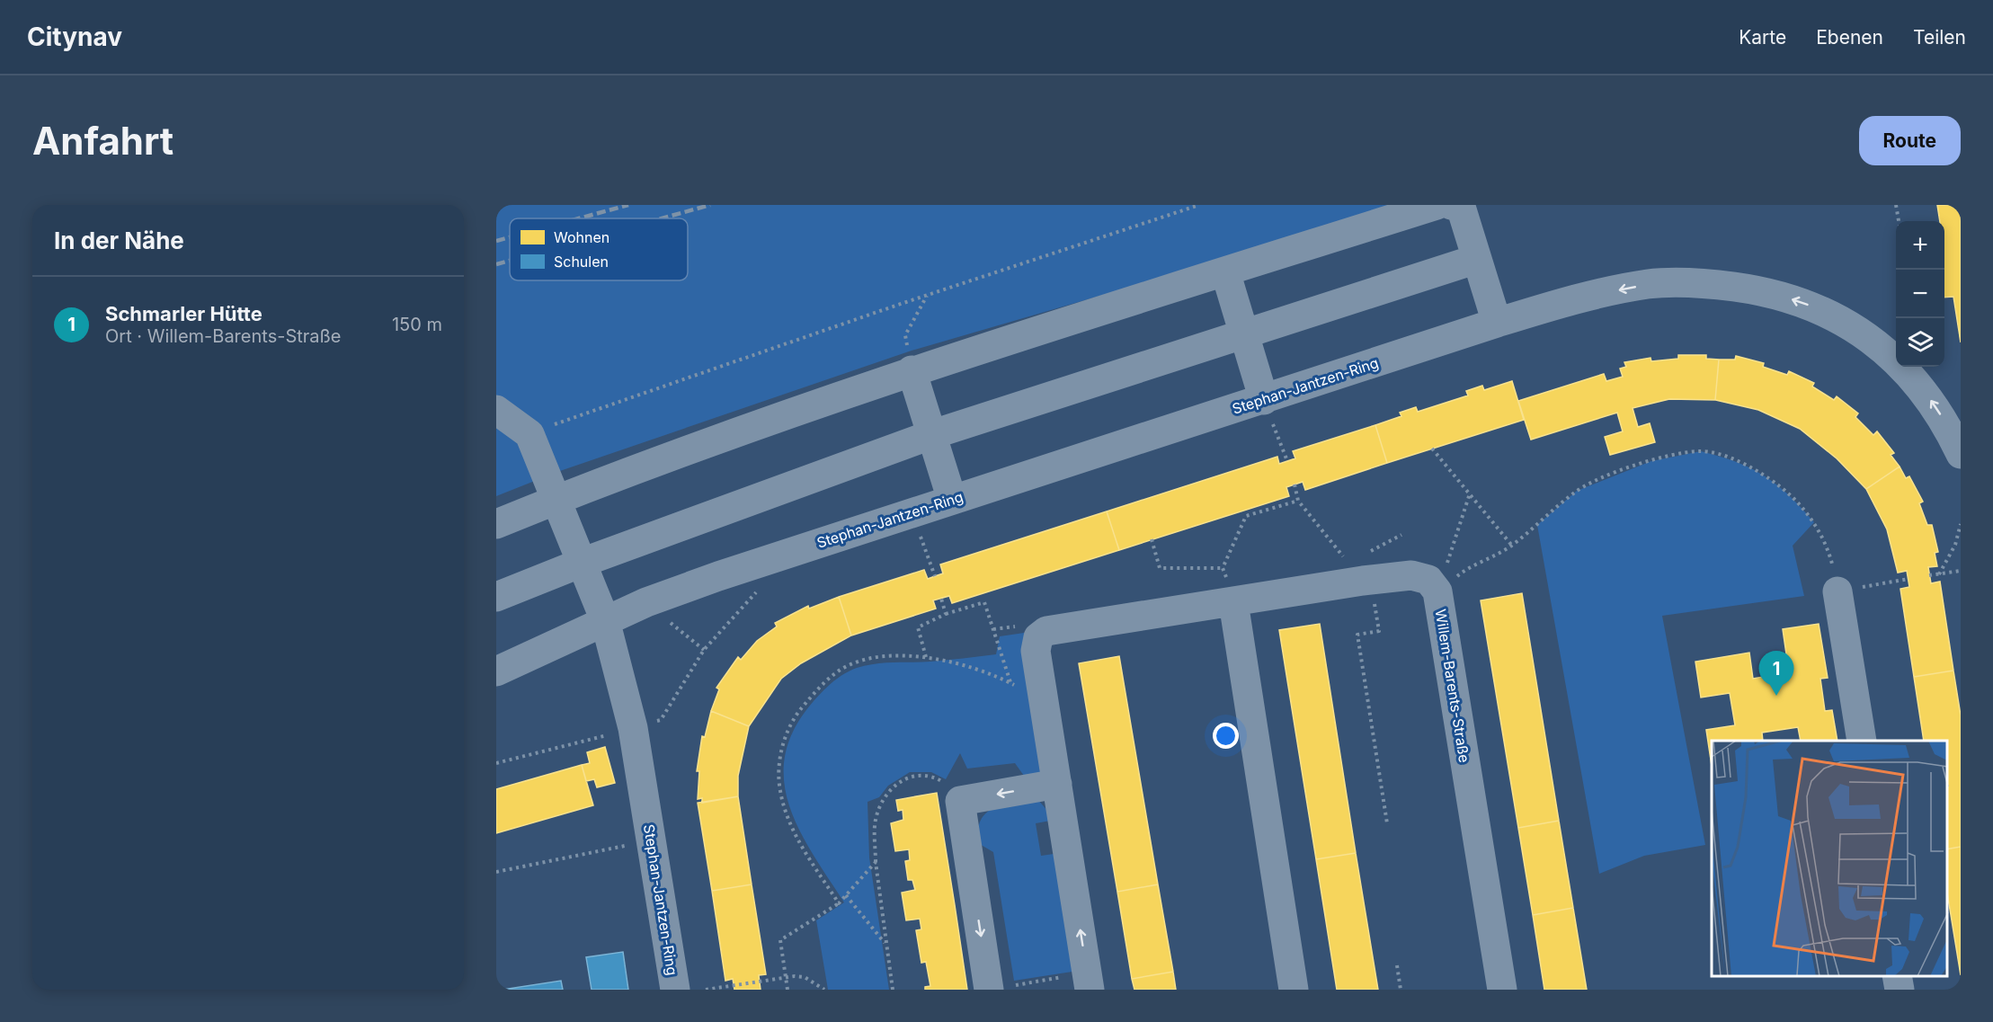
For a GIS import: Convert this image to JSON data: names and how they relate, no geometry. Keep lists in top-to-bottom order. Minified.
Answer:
{"streets":{"street":["Stephan-Jantzen-Ring","Willem-Barents-Straße"]},"legend":["Wohnen","Schulen"],"page":{"header":"Citynav","nav":["Karte","Ebenen","Teilen"],"buttons":"Route","title":"Anfahrt","heading":"In der Nähe","map_buttons":["+","−"],"list":[{"mark":"1","name":"Schmarler Hütte","note":"Ort · Willem-Barents-Straße","value":"150 m"}],"pins":"1"}}
